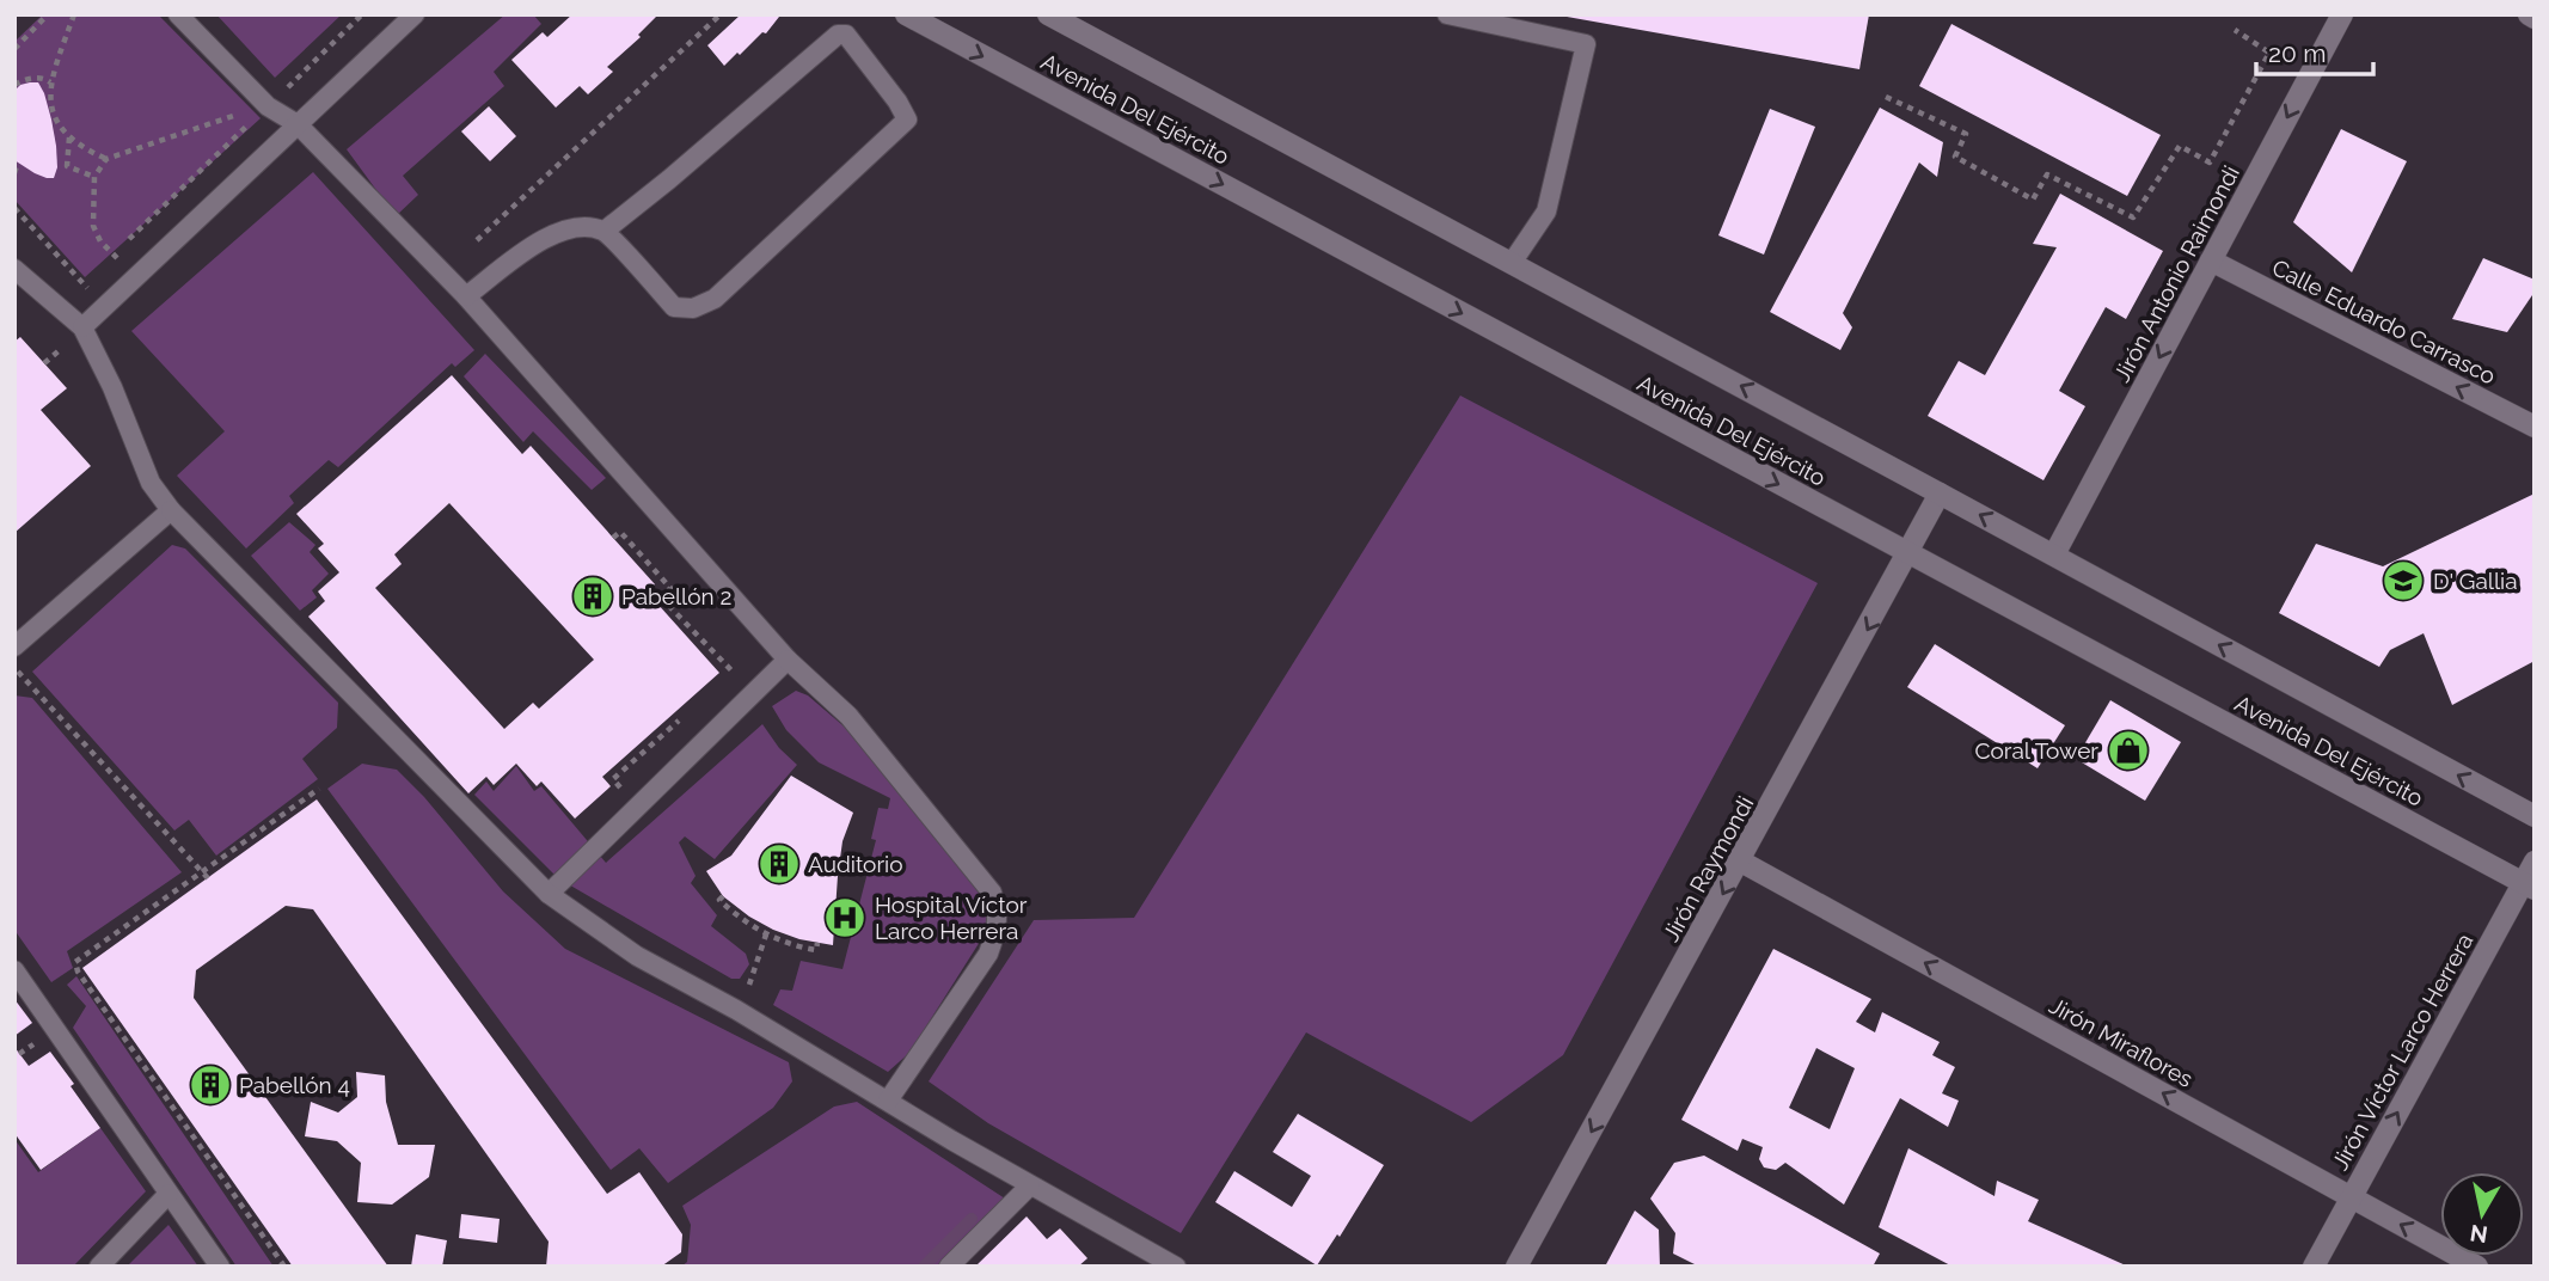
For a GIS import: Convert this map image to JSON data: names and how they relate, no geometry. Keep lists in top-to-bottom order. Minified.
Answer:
{"streets":{"main road":["Avenida Del Ejército","Jirón Antonio Raimondi","Calle Eduardo Carrasco","Jirón Raymondi","Jirón Miraflores","Jirón Víctor Larco Herrera"]},"crossings":[["Avenida Del Ejército","Jirón Antonio Raimondi"],["Avenida Del Ejército","Jirón Raymondi"],["Avenida Del Ejército","Jirón Víctor Larco Herrera"],["Jirón Antonio Raimondi","Calle Eduardo Carrasco"],["Jirón Raymondi","Jirón Miraflores"],["Jirón Miraflores","Jirón Víctor Larco Herrera"]],"one_way":["Jirón Antonio Raimondi","Calle Eduardo Carrasco","Jirón Raymondi","Jirón Miraflores","Jirón Víctor Larco Herrera"],"places":{"school or university":["D' Gallia"],"building":["Pabellón 2","Auditorio","Pabellón 4"],"shop":["Coral Tower"],"hospital":["Hospital Víctor Larco Herrera"]},"scale_bar":"20 m","north":"bottom"}
